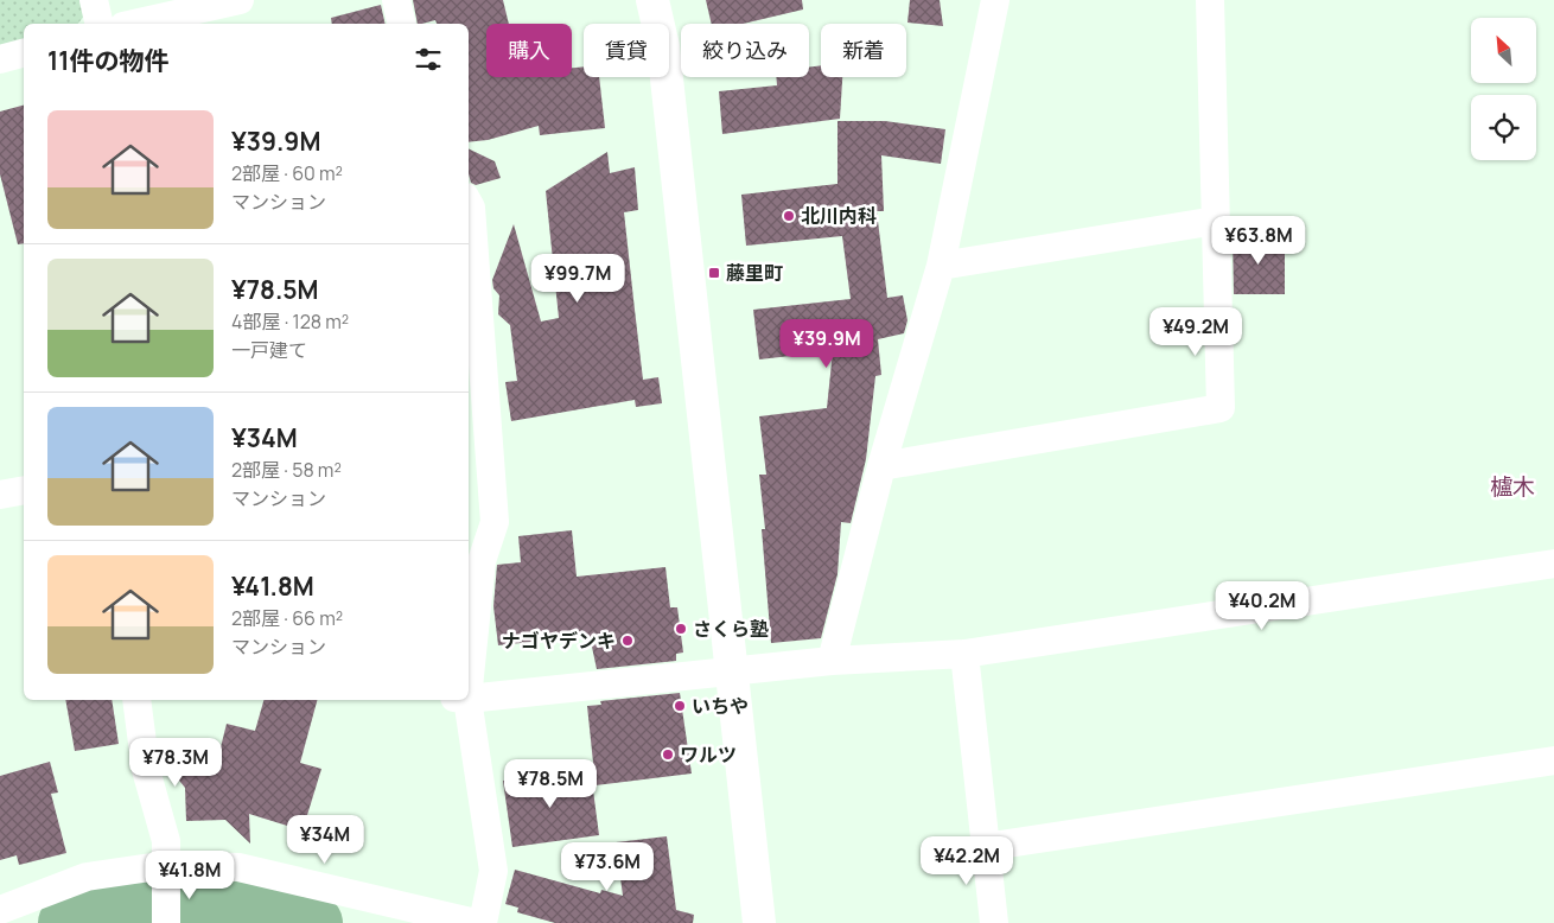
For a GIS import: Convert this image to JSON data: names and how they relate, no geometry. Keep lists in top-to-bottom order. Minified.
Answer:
{"districts":["櫨木"],"places":{"other":["北川内科","さくら塾","ナゴヤデンキ","いちや","ワルツ"],"transit":["藤里町"]},"north":"top left","page":{"chip":["購入","賃貸","絞り込み","新着"],"heading":"11件の物件","list":[{"name":"¥39.9M","note":"2部屋 · 60 m² · マンション"},{"name":"¥78.5M","note":"4部屋 · 128 m² · 一戸建て"},{"name":"¥34M","note":"2部屋 · 58 m² · マンション"},{"name":"¥41.8M","note":"2部屋 · 66 m² · マンション"}],"price":["¥63.8M","¥99.7M","¥49.2M","¥39.9M","¥40.2M","¥78.3M","¥78.5M","¥34M","¥42.2M","¥73.6M","¥41.8M"]}}
